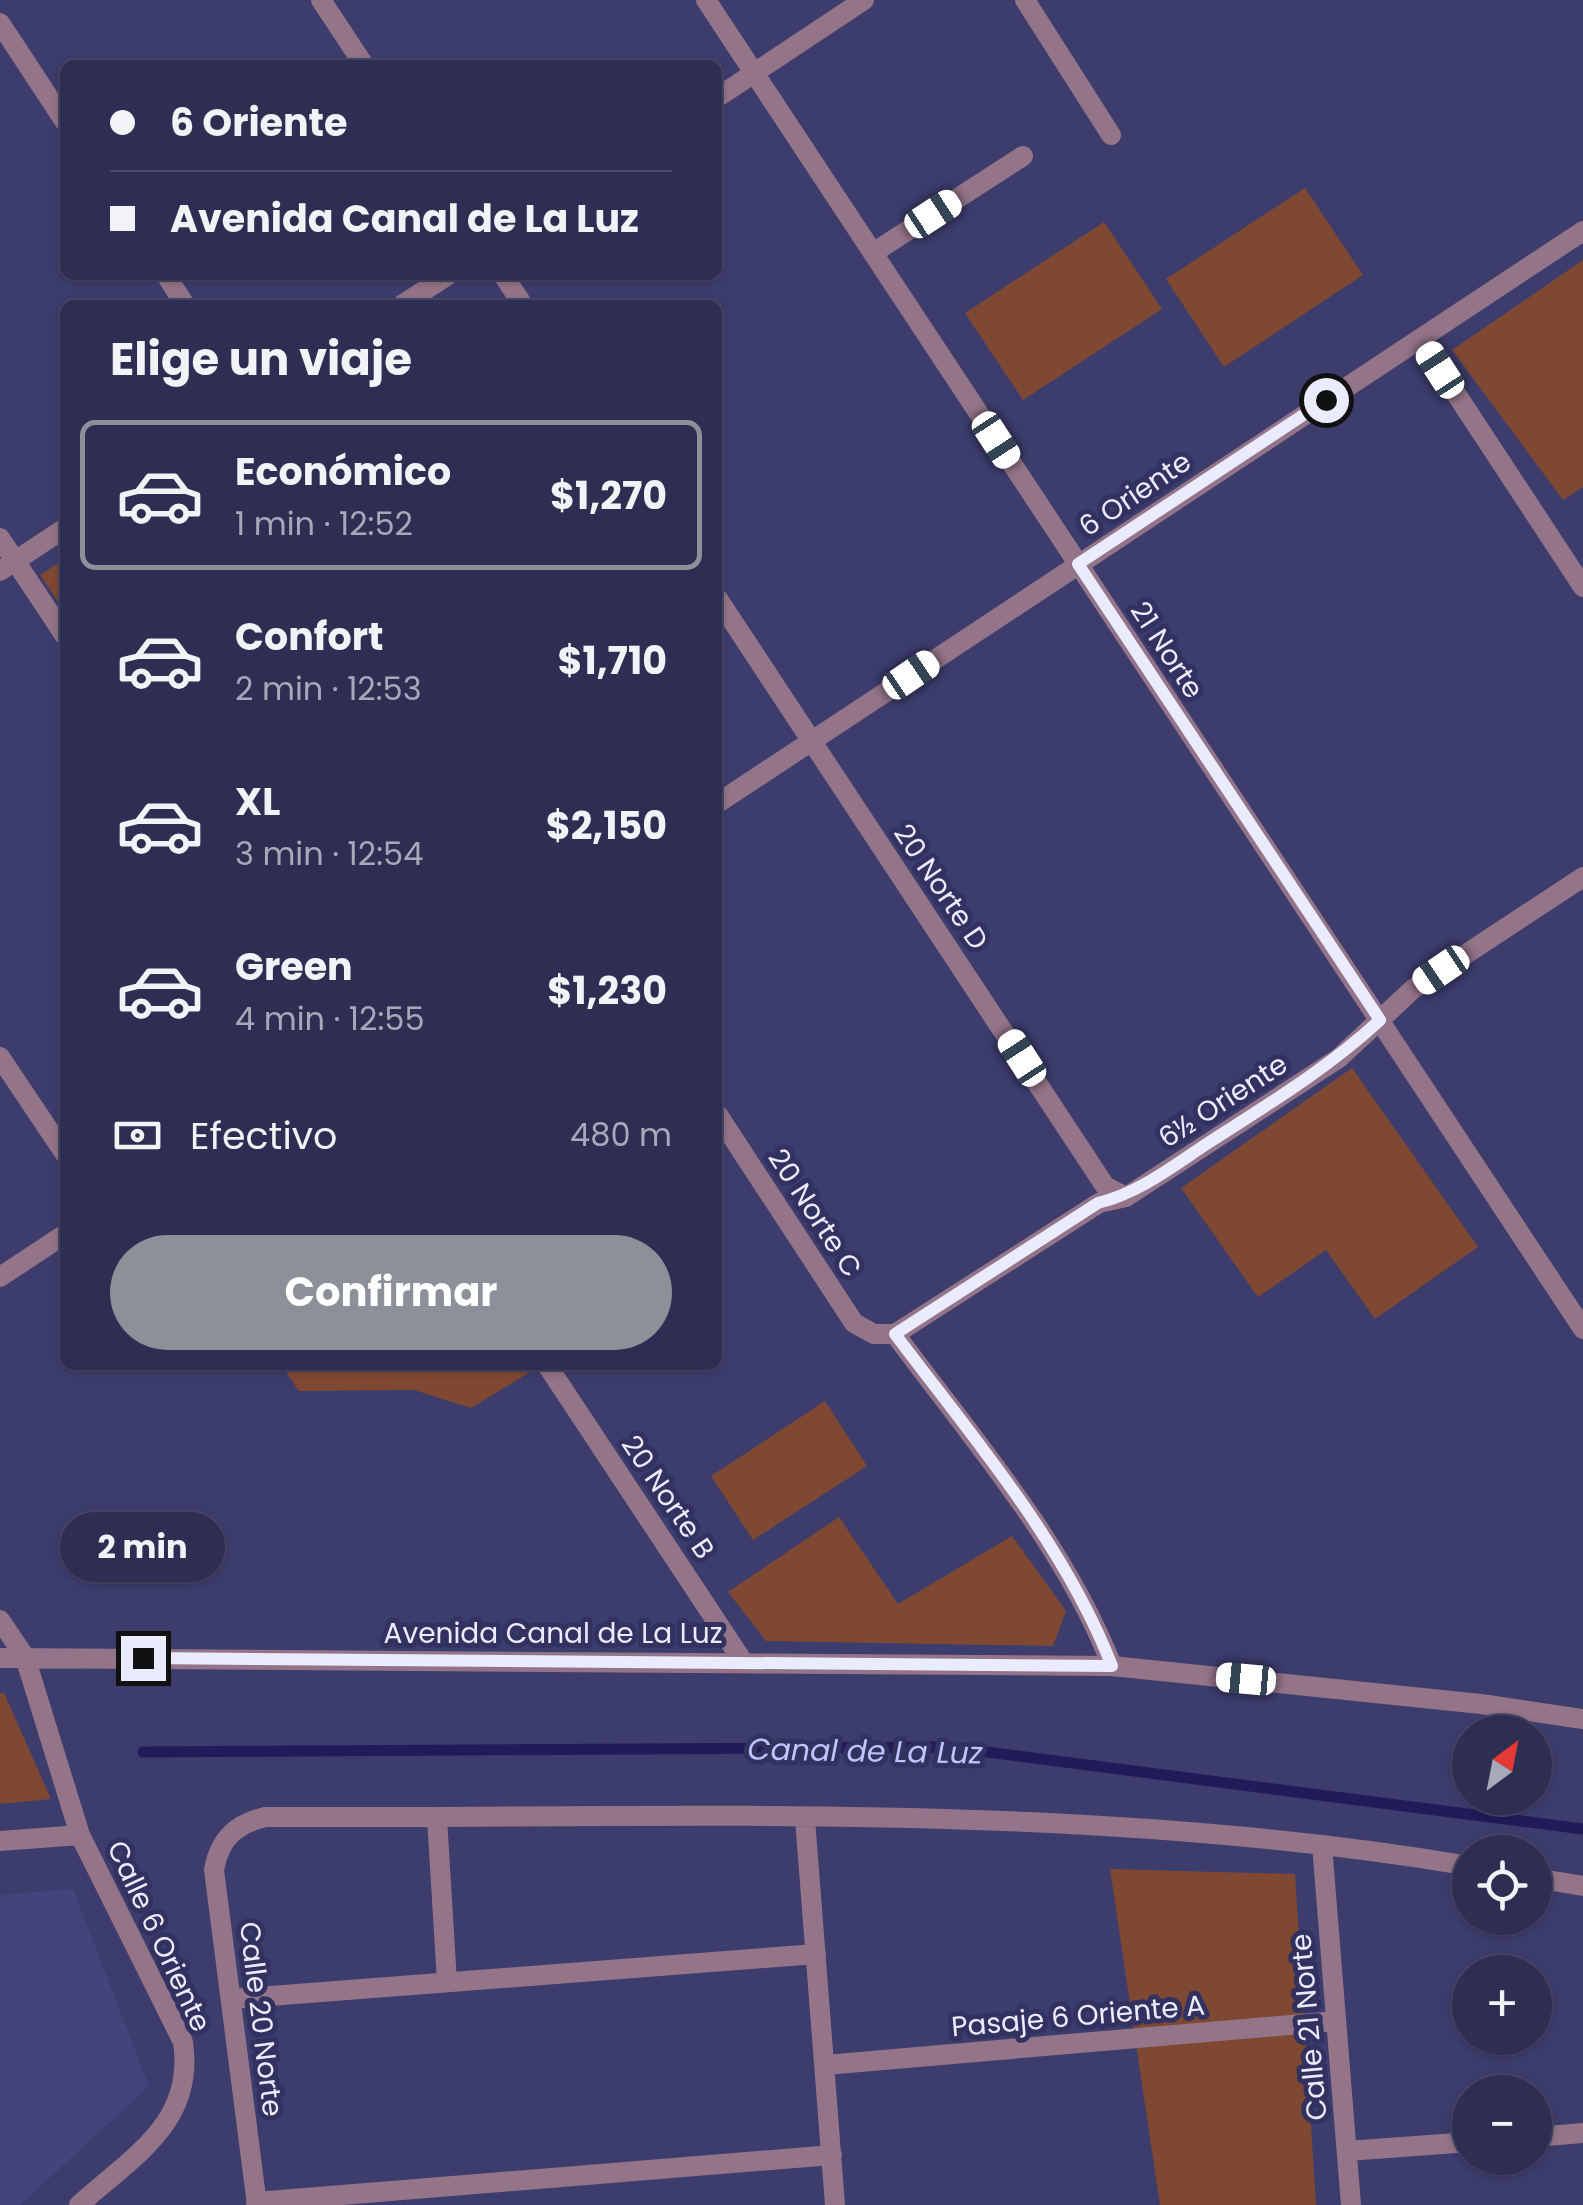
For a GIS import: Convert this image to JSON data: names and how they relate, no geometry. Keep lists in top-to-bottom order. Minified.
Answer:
{"streets":{"street":["6 Oriente","21 Norte","20 Norte D","6½ Oriente","20 Norte C","20 Norte B","Avenida Canal de La Luz","Calle 6 Oriente","Pasaje 6 Oriente A","Calle 20 Norte","Calle 21 Norte"]},"crossings":[["6 Oriente","21 Norte"],["6 Oriente","20 Norte D"],["21 Norte","6½ Oriente"],["20 Norte D","6½ Oriente"],["6½ Oriente","20 Norte C"],["20 Norte C","Avenida Canal de La Luz"],["20 Norte B","Avenida Canal de La Luz"],["Avenida Canal de La Luz","Calle 6 Oriente"],["Pasaje 6 Oriente A","Calle 21 Norte"]],"water":["Canal de La Luz"],"north":"top right","page":{"banner":["6 Oriente","Avenida Canal de La Luz"],"heading":"Elige un viaje","list":[{"name":"Económico","note":"1 min · 12:52","value":"$1,270"},{"name":"Confort","note":"2 min · 12:53","value":"$1,710"},{"name":"XL","note":"3 min · 12:54","value":"$2,150"},{"name":"Green","note":"4 min · 12:55","value":"$1,230"}],"pay":["Efectivo","480 m"],"buttons":"Confirmar","bubble":"2 min","map_buttons":["+","−"]}}
